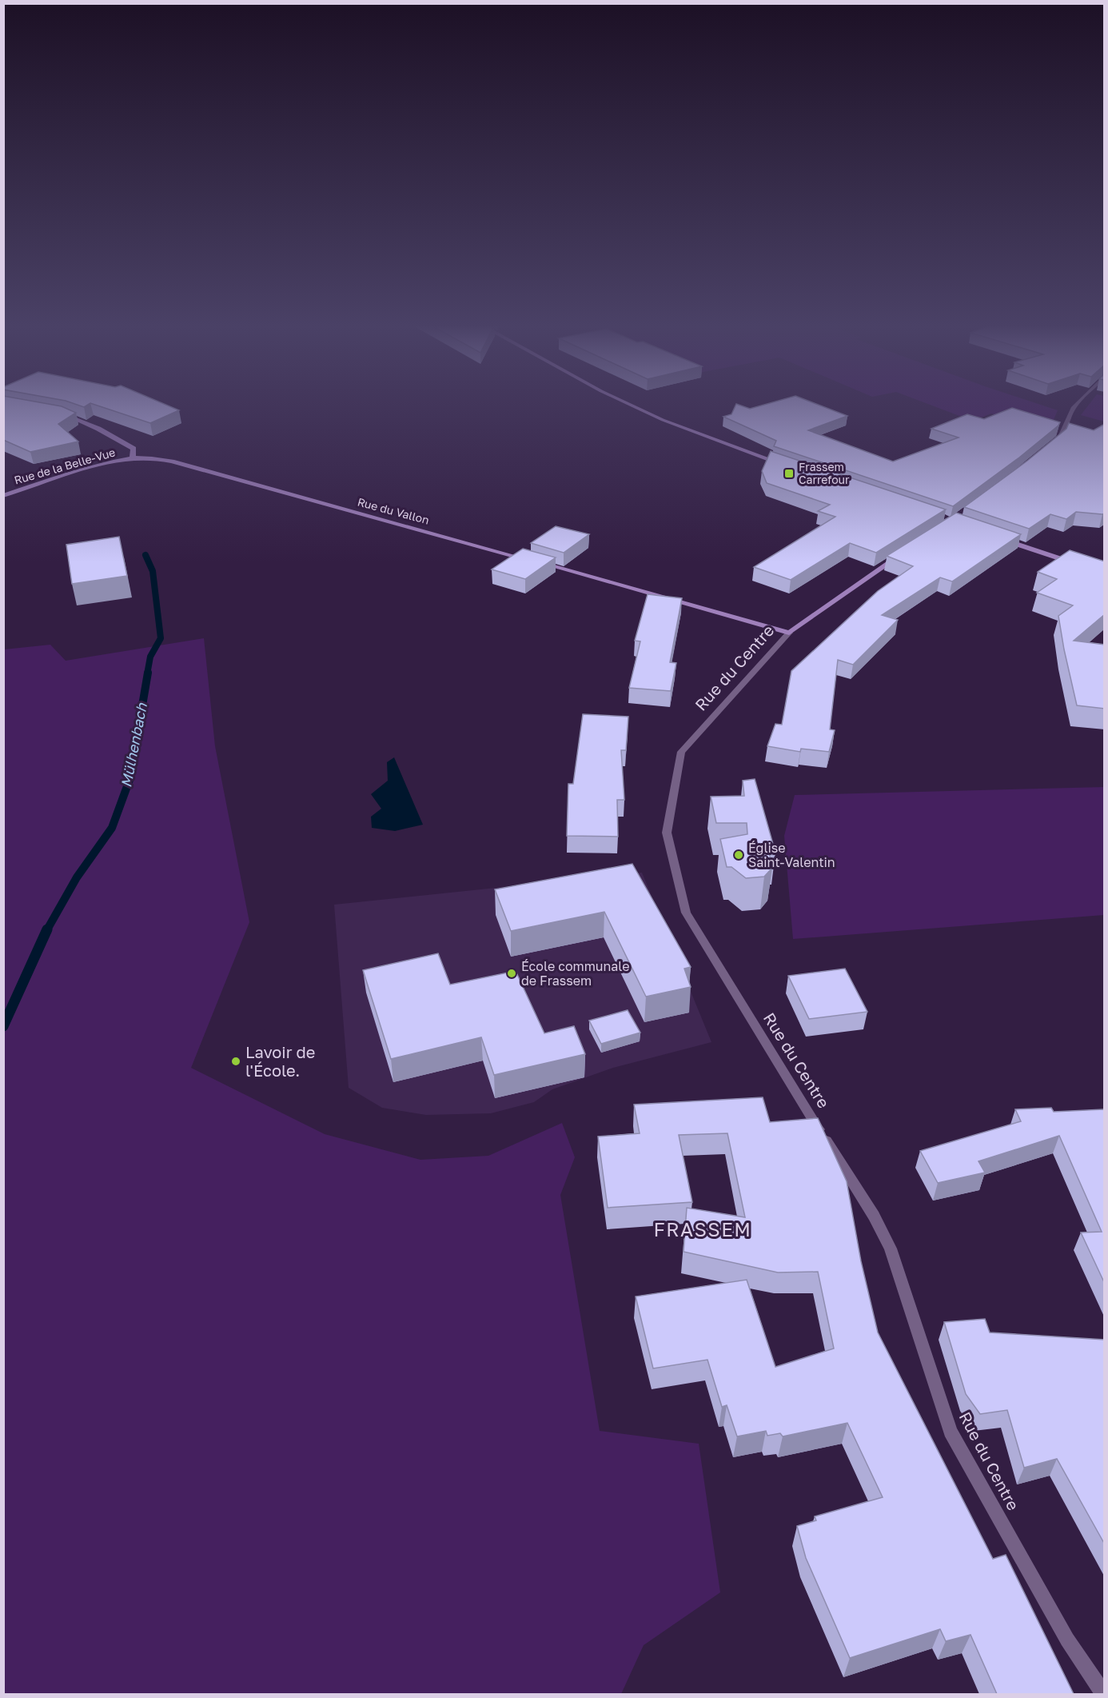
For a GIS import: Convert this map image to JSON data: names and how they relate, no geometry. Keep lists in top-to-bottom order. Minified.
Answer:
{"streets":{"street":["Rue de la Belle-Vue","Rue du Vallon","Rue du Centre"]},"crossings":[["Rue de la Belle-Vue","Rue du Vallon"]],"districts":["FRASSEM"],"water":["Mülhenbach"],"places":{"transit":["Frassem Carrefour"],"other":["Église Saint-Valentin","École communale de Frassem","Lavoir de l'École."]}}
